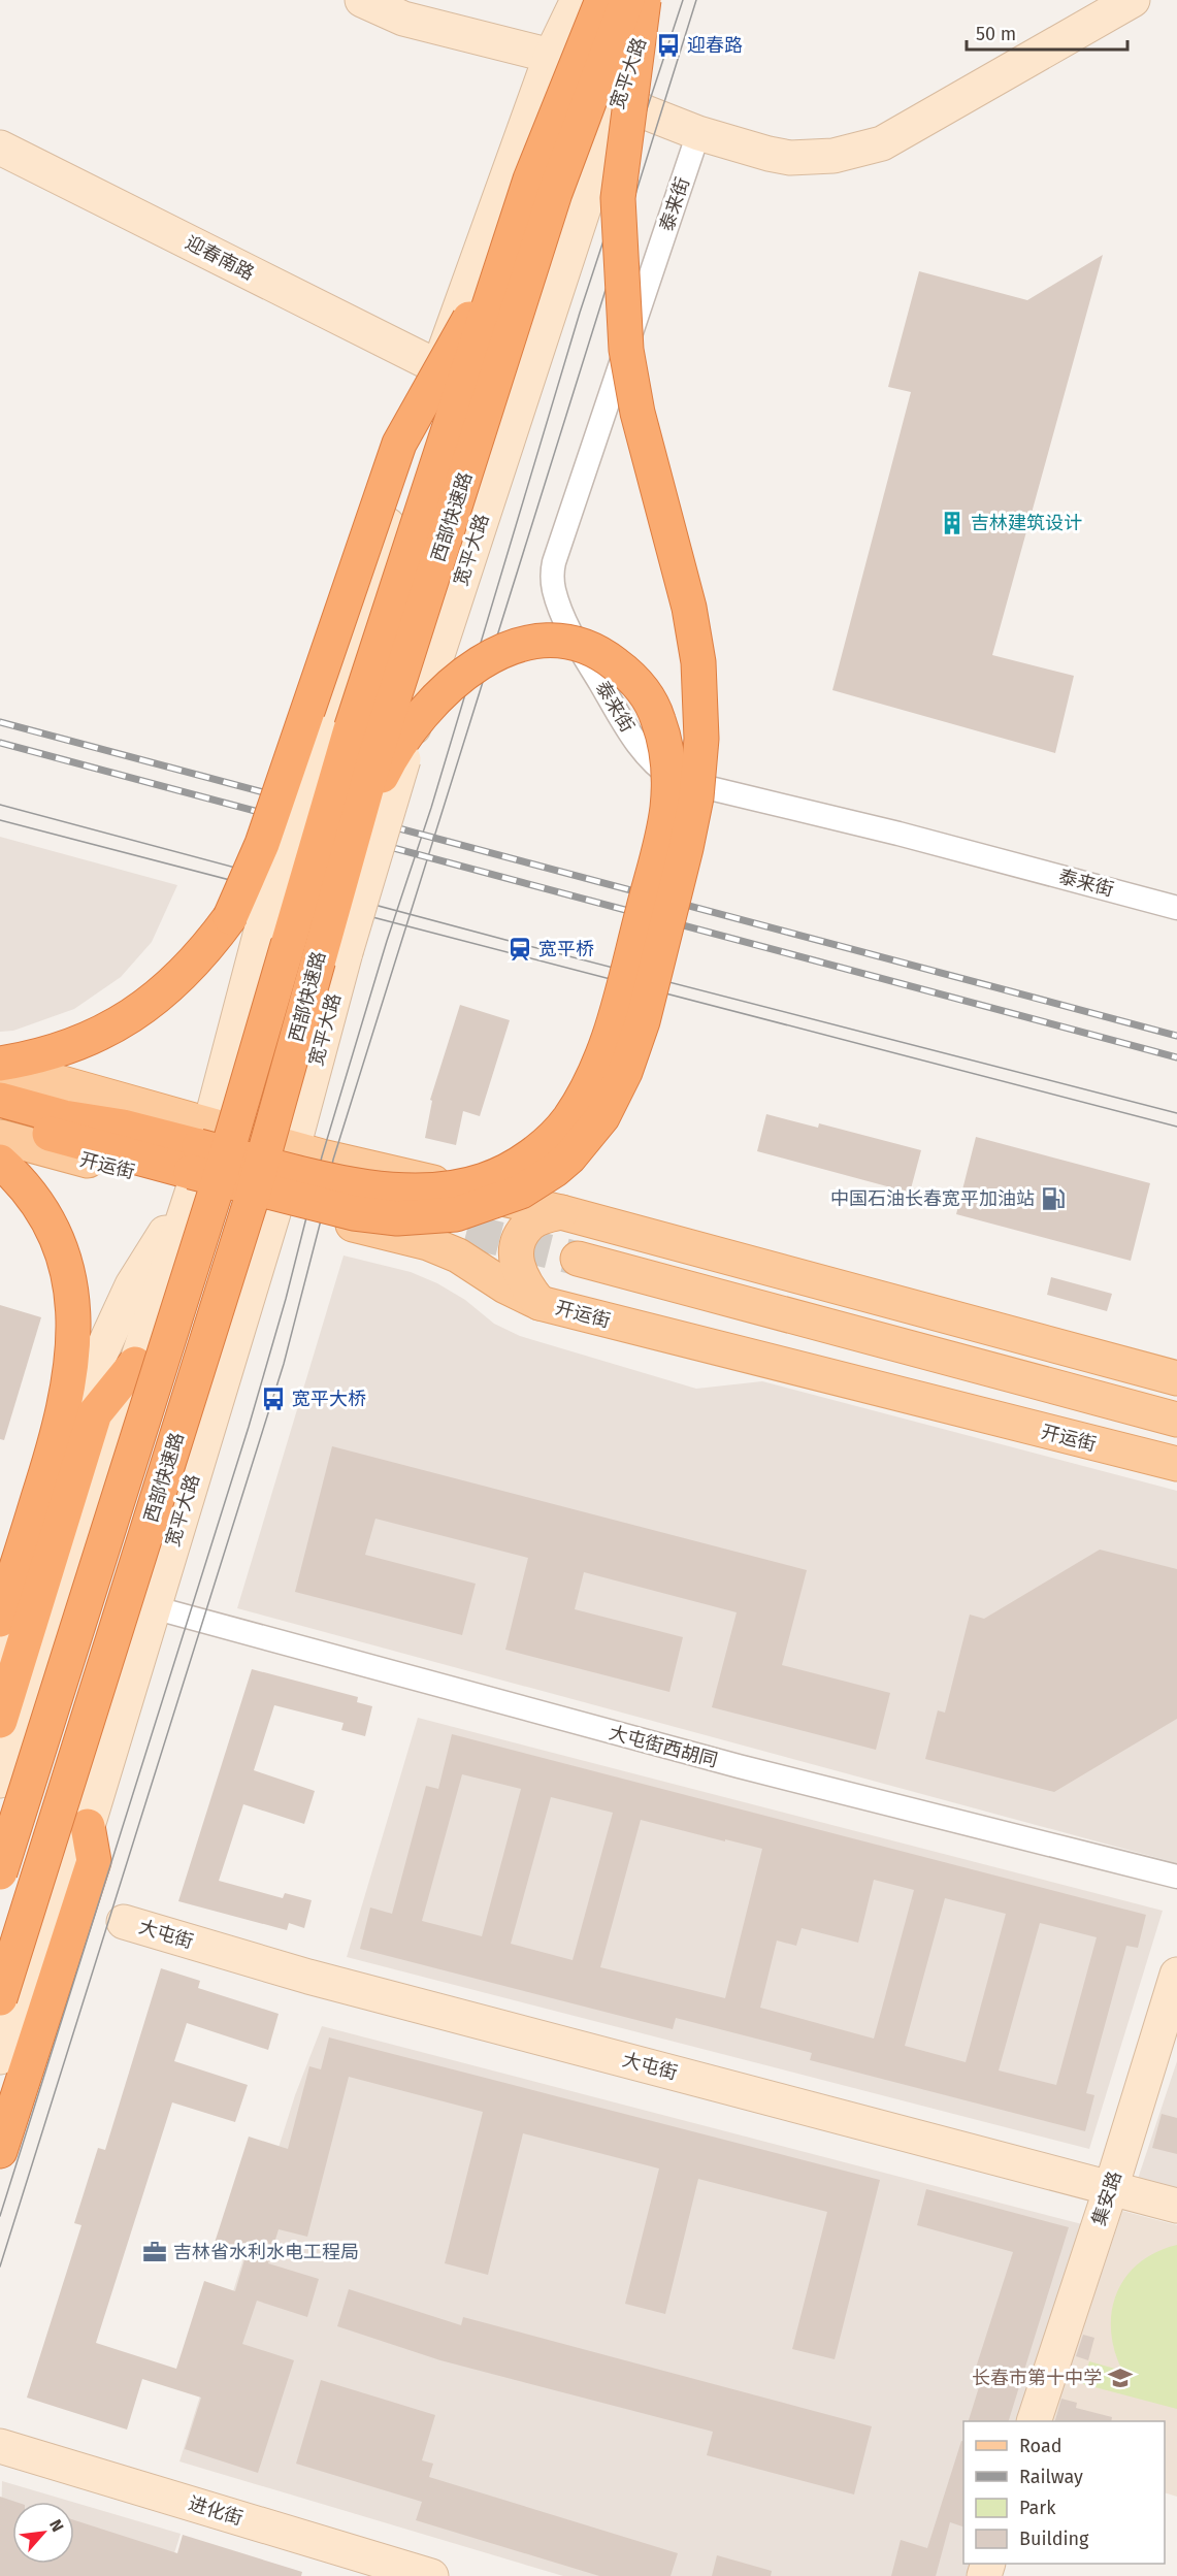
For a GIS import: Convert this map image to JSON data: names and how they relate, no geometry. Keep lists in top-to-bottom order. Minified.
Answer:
{"streets":{"highway":["西部快速路"],"main road":["开运街"],"street":["宽平大路","泰来街","迎春南路","大屯街西胡同","大屯街","集安路","进化街"]},"crossings":[["宽平大路","开运街"],["宽平大路","大屯街西胡同"],["大屯街","集安路"]],"places":{"bus stop":["迎春路","宽平大桥"],"building":["吉林建筑设计"],"station":["宽平桥"],"fuel station":["中国石油长春宽平加油站"],"office":["吉林省水利水电工程局"],"school or university":["长春市第十中学"]},"legend":["Road","Railway","Park","Building"],"scale_bar":"50 m","north":"top right"}
